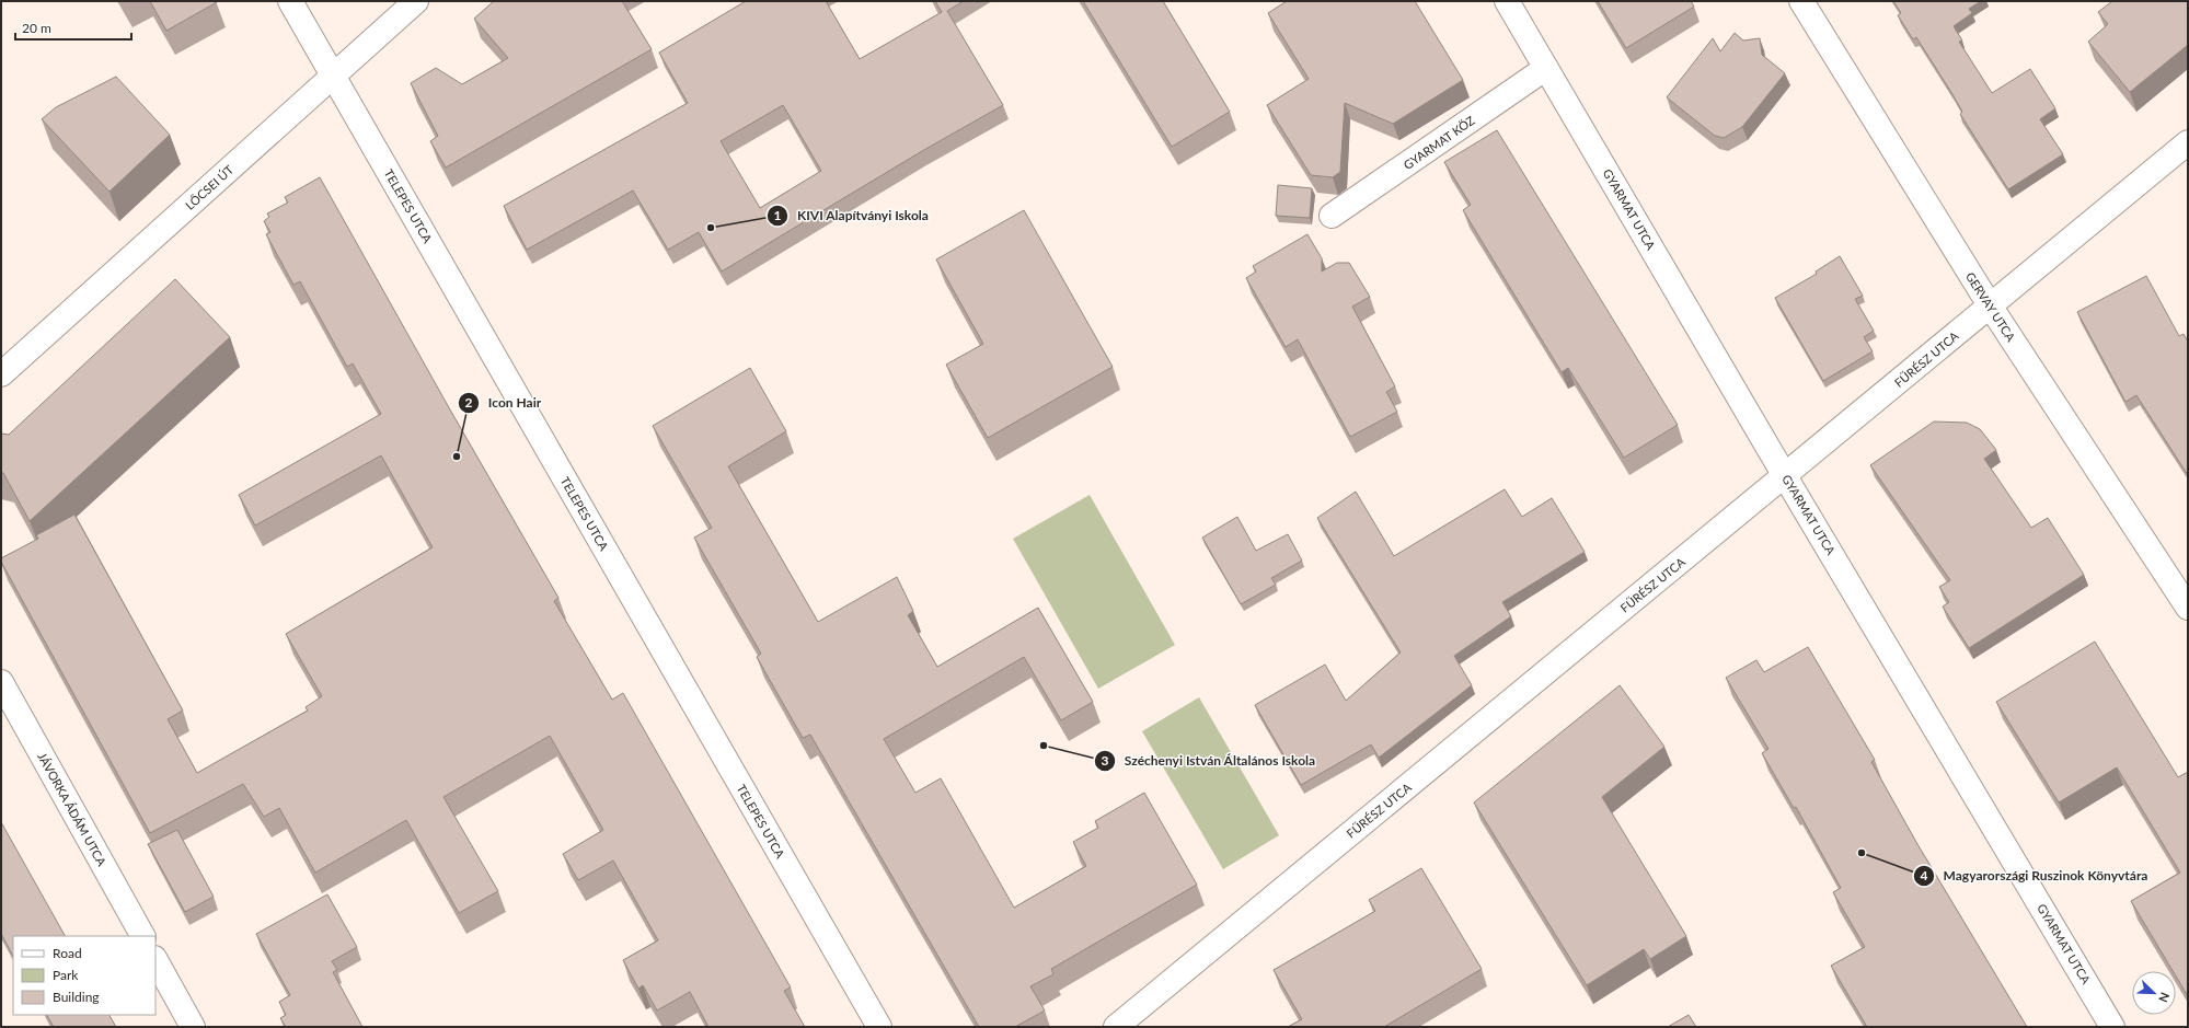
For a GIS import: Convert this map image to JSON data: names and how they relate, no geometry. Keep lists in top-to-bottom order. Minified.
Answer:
{"streets":{"street":["GYARMAT KÖZ","LŐCSEI ÚT","TELEPES UTCA","GYARMAT UTCA","GERVAY UTCA","FŰRÉSZ UTCA","JÁVORKA ÁDÁM UTCA"]},"crossings":[["GYARMAT KÖZ","GYARMAT UTCA"],["LŐCSEI ÚT","TELEPES UTCA"],["GYARMAT UTCA","FŰRÉSZ UTCA"],["GERVAY UTCA","FŰRÉSZ UTCA"]],"places":["KIVI Alapítványi Iskola","Icon Hair","Széchenyi István Általános Iskola","Magyarországi Ruszinok Könyvtára"],"legend":["Road","Park","Building"],"scale_bar":"20 m","north":"bottom right"}
